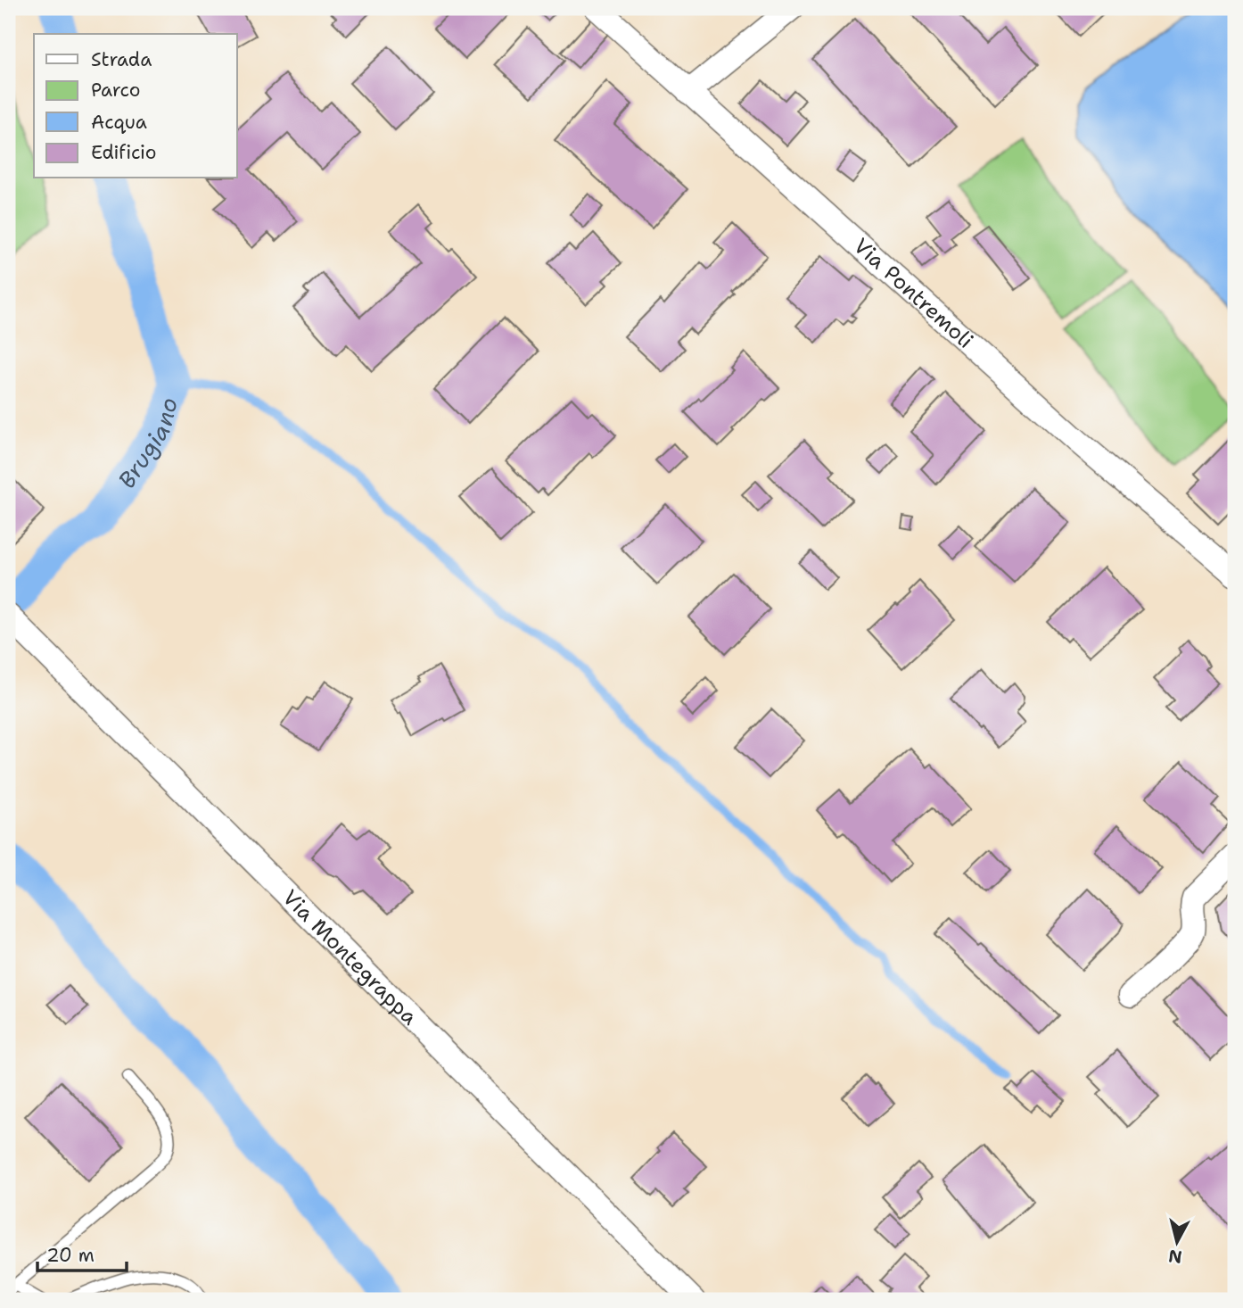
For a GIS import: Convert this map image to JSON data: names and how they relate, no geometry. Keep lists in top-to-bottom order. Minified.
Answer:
{"streets":{"street":["Via Pontremoli","Via Montegrappa"]},"water":["Brugiano"],"legend":["Strada","Parco","Acqua","Edificio"],"scale_bar":"20 m","north":"bottom"}
